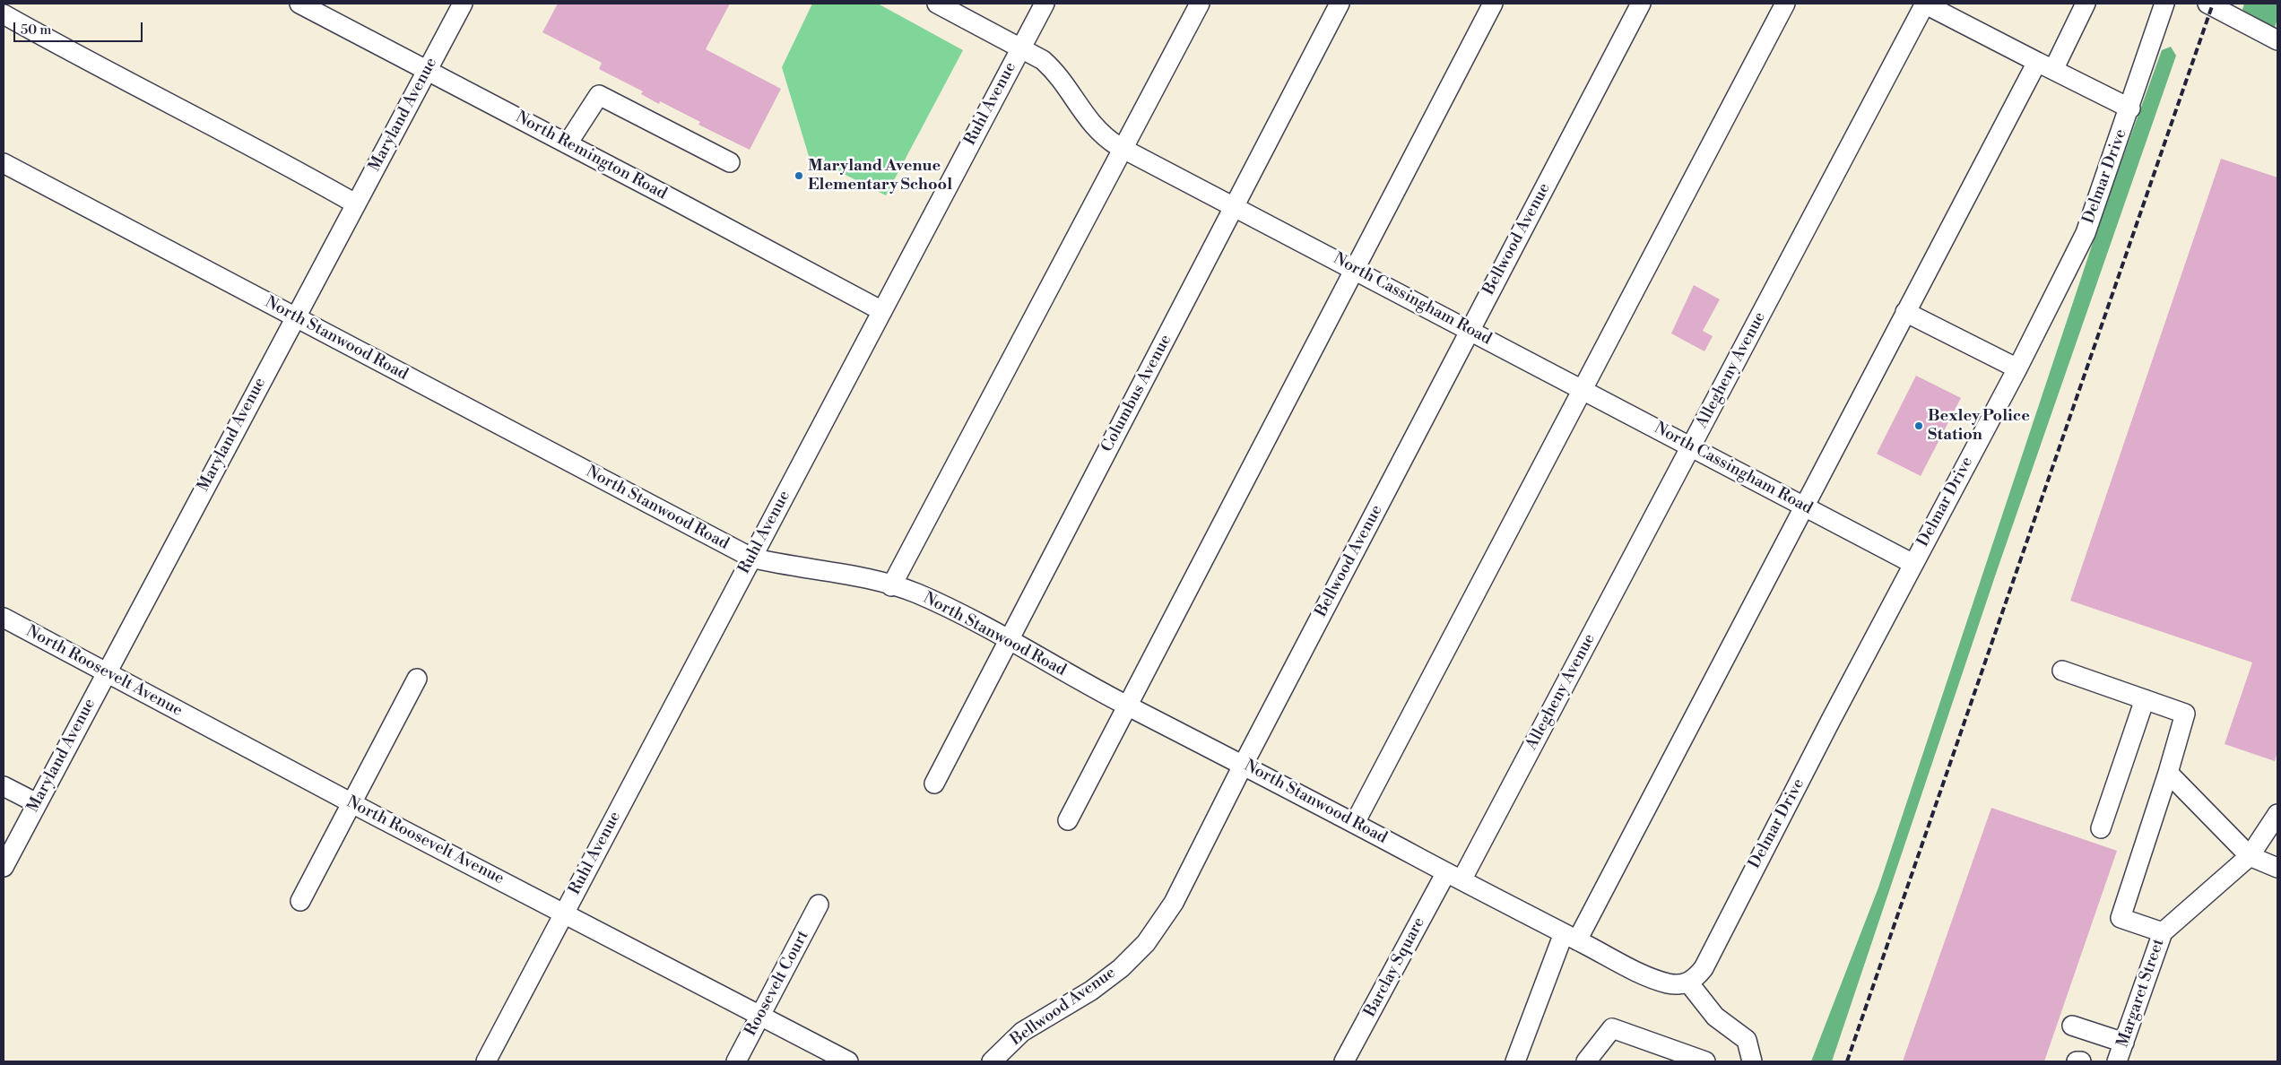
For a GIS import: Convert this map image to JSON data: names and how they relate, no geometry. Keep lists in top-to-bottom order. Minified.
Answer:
{"streets":{"street":["Ruhl Avenue","Maryland Avenue","North Remington Road","Delmar Drive","Bellwood Avenue","North Cassingham Road","North Stanwood Road","Allegheny Avenue","Columbus Avenue","North Roosevelt Avenue","Barclay Square","Roosevelt Court","Margaret Street"]},"crossings":[["Ruhl Avenue","North Remington Road"],["Ruhl Avenue","North Cassingham Road"],["Ruhl Avenue","North Stanwood Road"],["Ruhl Avenue","North Roosevelt Avenue"],["Maryland Avenue","North Remington Road"],["Maryland Avenue","North Stanwood Road"],["Maryland Avenue","North Roosevelt Avenue"],["Delmar Drive","North Cassingham Road"],["Delmar Drive","North Stanwood Road"],["Bellwood Avenue","North Cassingham Road"],["Bellwood Avenue","North Stanwood Road"],["North Cassingham Road","Allegheny Avenue"],["North Cassingham Road","Columbus Avenue"],["North Stanwood Road","Allegheny Avenue"],["North Stanwood Road","Columbus Avenue"],["North Stanwood Road","Barclay Square"],["Allegheny Avenue","Barclay Square"],["North Roosevelt Avenue","Roosevelt Court"]],"places":["Maryland Avenue Elementary School","Bexley Police Station"],"scale_bar":"50 m"}
